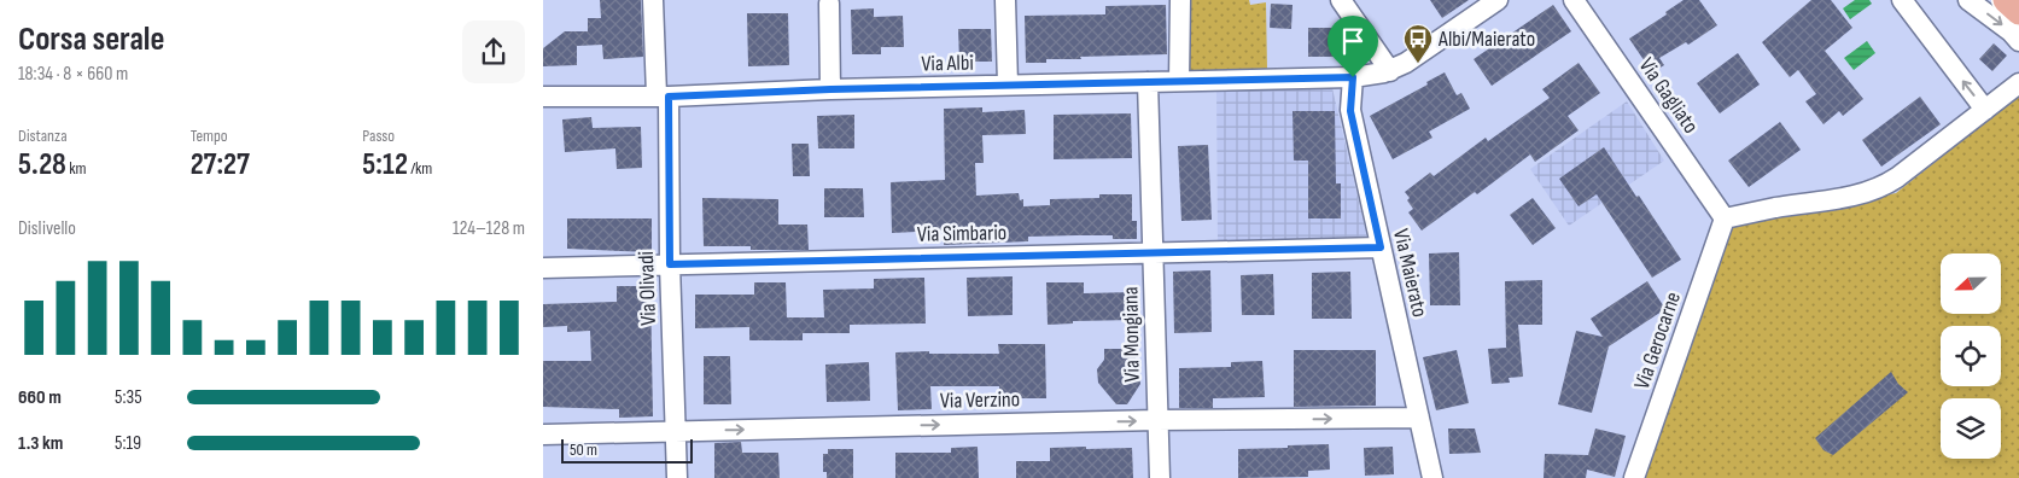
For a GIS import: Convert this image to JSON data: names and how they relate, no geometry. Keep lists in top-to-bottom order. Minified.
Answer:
{"streets":{"street":["Via Albi","Via Gagliato","Via Simbario","Via Maierato","Via Olivadi","Via Mongiana","Via Gerocarne","Via Verzino"]},"crossings":[["Via Albi","Via Maierato"],["Via Albi","Via Olivadi"],["Via Albi","Via Mongiana"],["Via Gagliato","Via Gerocarne"],["Via Simbario","Via Maierato"],["Via Simbario","Via Olivadi"],["Via Simbario","Via Mongiana"],["Via Maierato","Via Verzino"],["Via Olivadi","Via Verzino"],["Via Mongiana","Via Verzino"]],"one_way":["Via Verzino"],"places":{"bus stop":["Albi/Maierato"]},"scale_bar":"50 m","north":"left","page":{"heading":["Corsa serale","18:34 · 8 × 660 m"],"stats":[["Distanza","5.28 km"],["Tempo","27:27"],["Passo","5:12 /km"]],"chart":["Dislivello","124–128 m"],"list":[{"name":"660 m","note":"5:35"},{"name":"1.3 km","note":"5:19"}],"scale":"50 m"}}
